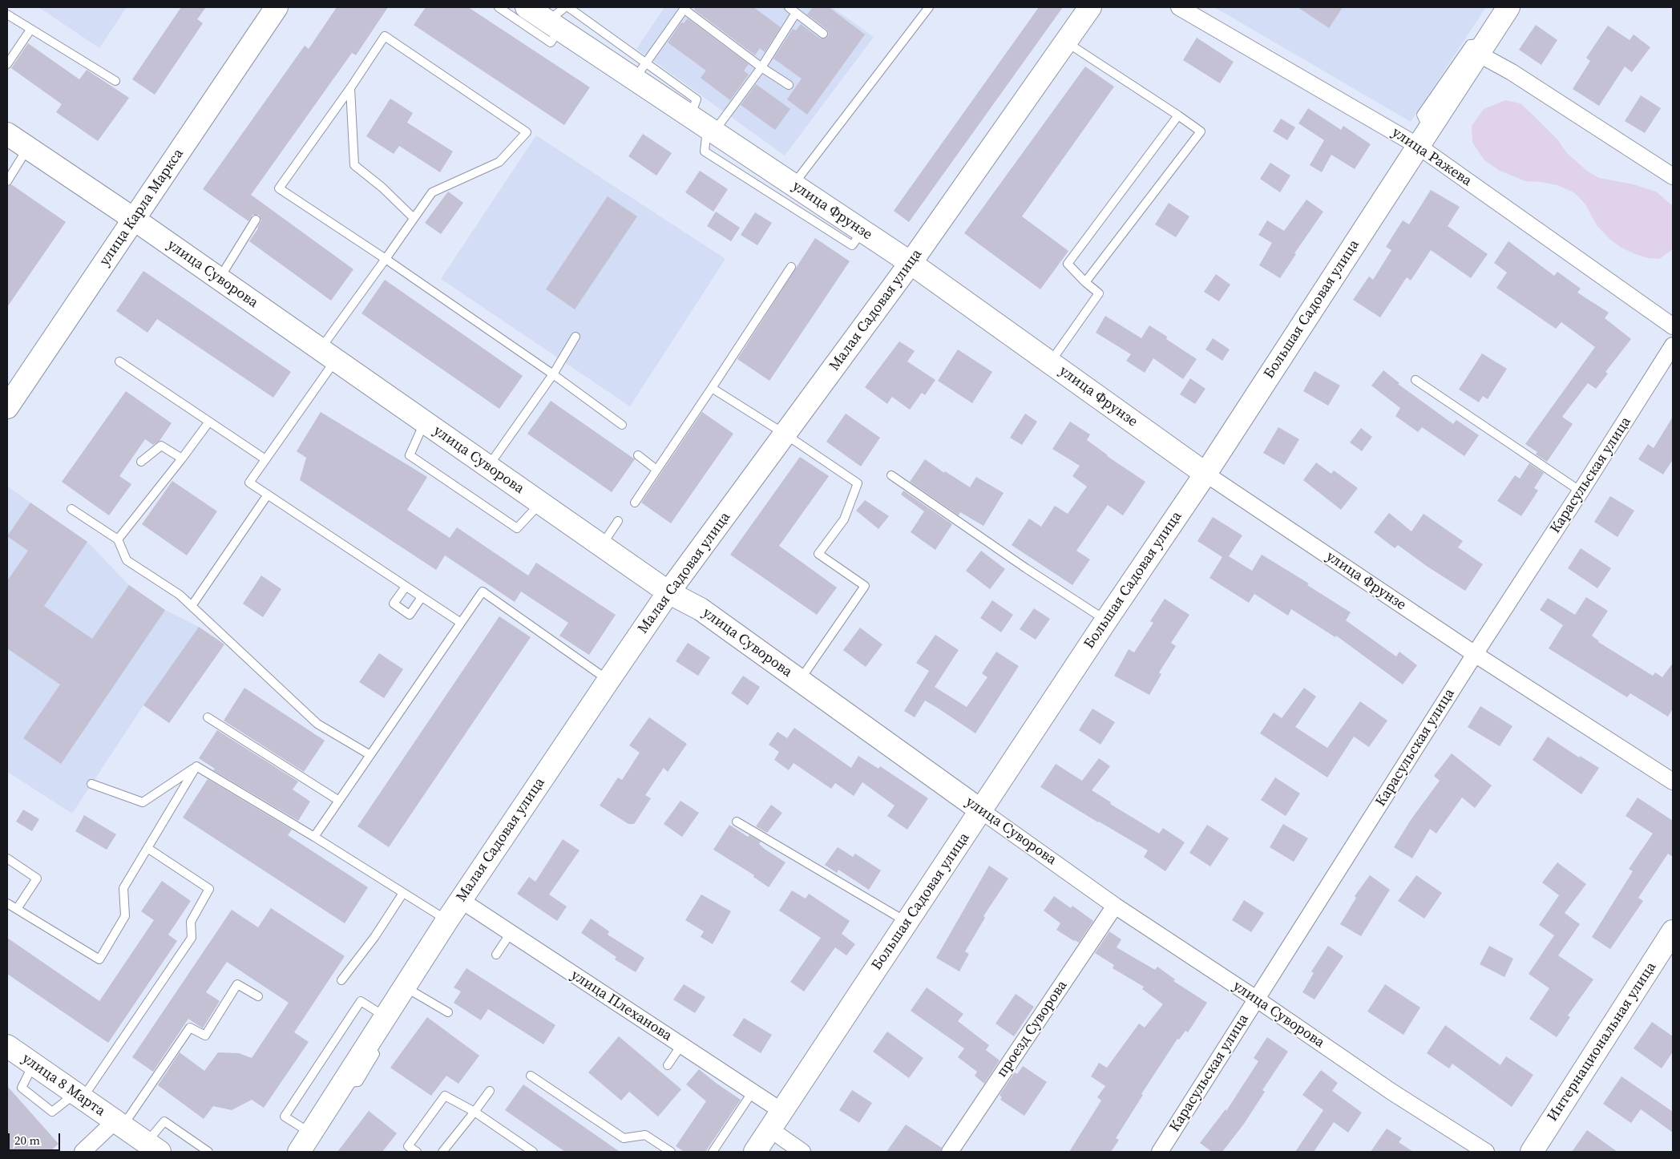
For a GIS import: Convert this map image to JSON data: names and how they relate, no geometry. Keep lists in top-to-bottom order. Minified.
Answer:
{"streets":{"street":["улица Ражева","улица Карла Маркса","улица Фрунзе","улица Суворова","Большая Садовая улица","Малая Садовая улица","Карасульская улица","улица Плеханова","проезд Суворова","Интернациональная улица","улица 8 Марта"]},"crossings":[["улица Ражева","Большая Садовая улица"],["улица Карла Маркса","улица Суворова"],["улица Фрунзе","Большая Садовая улица"],["улица Фрунзе","Малая Садовая улица"],["улица Фрунзе","Карасульская улица"],["улица Суворова","Большая Садовая улица"],["улица Суворова","Малая Садовая улица"],["улица Суворова","Карасульская улица"],["улица Суворова","проезд Суворова"],["Большая Садовая улица","улица Плеханова"],["Малая Садовая улица","улица Плеханова"]],"scale_bar":"20 m"}
